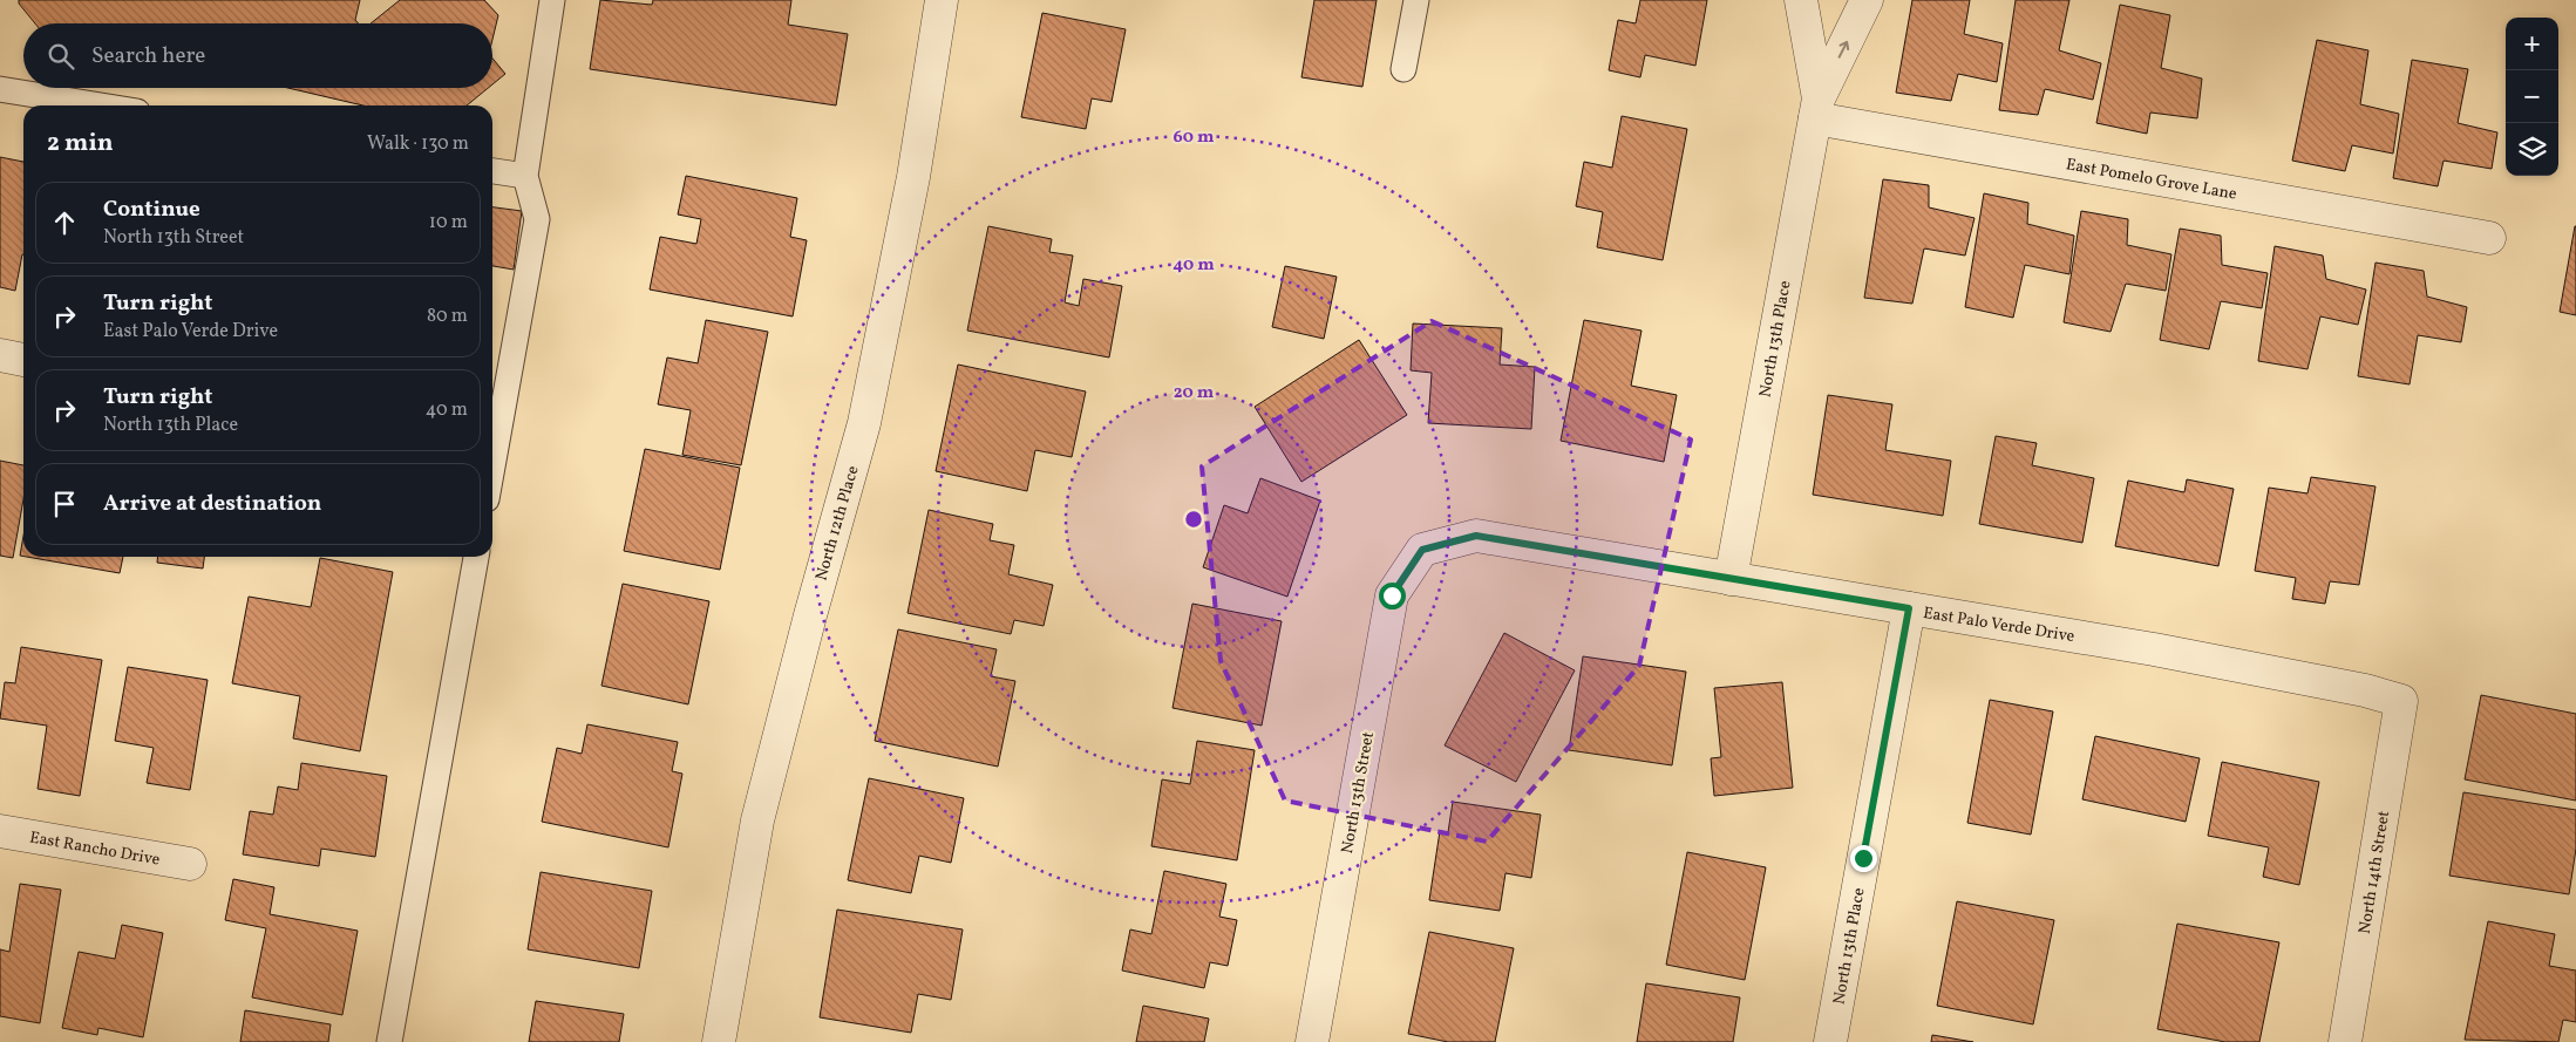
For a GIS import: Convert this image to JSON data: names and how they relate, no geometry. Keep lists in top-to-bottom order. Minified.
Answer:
{"streets":{"street":["East Pomelo Grove Lane","North 13th Place","North 12th Place","East Palo Verde Drive","North 13th Street","East Rancho Drive","North 14th Street"]},"crossings":[["East Pomelo Grove Lane","North 13th Place"],["North 13th Place","East Palo Verde Drive"],["East Palo Verde Drive","North 13th Street"],["East Palo Verde Drive","North 14th Street"]],"page":{"map_buttons":["+","−"],"search":"Search here","heading":["2 min","Walk · 130 m"],"list":[["Continue","North 13th Street","10 m"],["Turn right","East Palo Verde Drive","80 m"],["Turn right","North 13th Place","40 m"],"Arrive at destination"]},"rings":["60 m","40 m","20 m"]}
